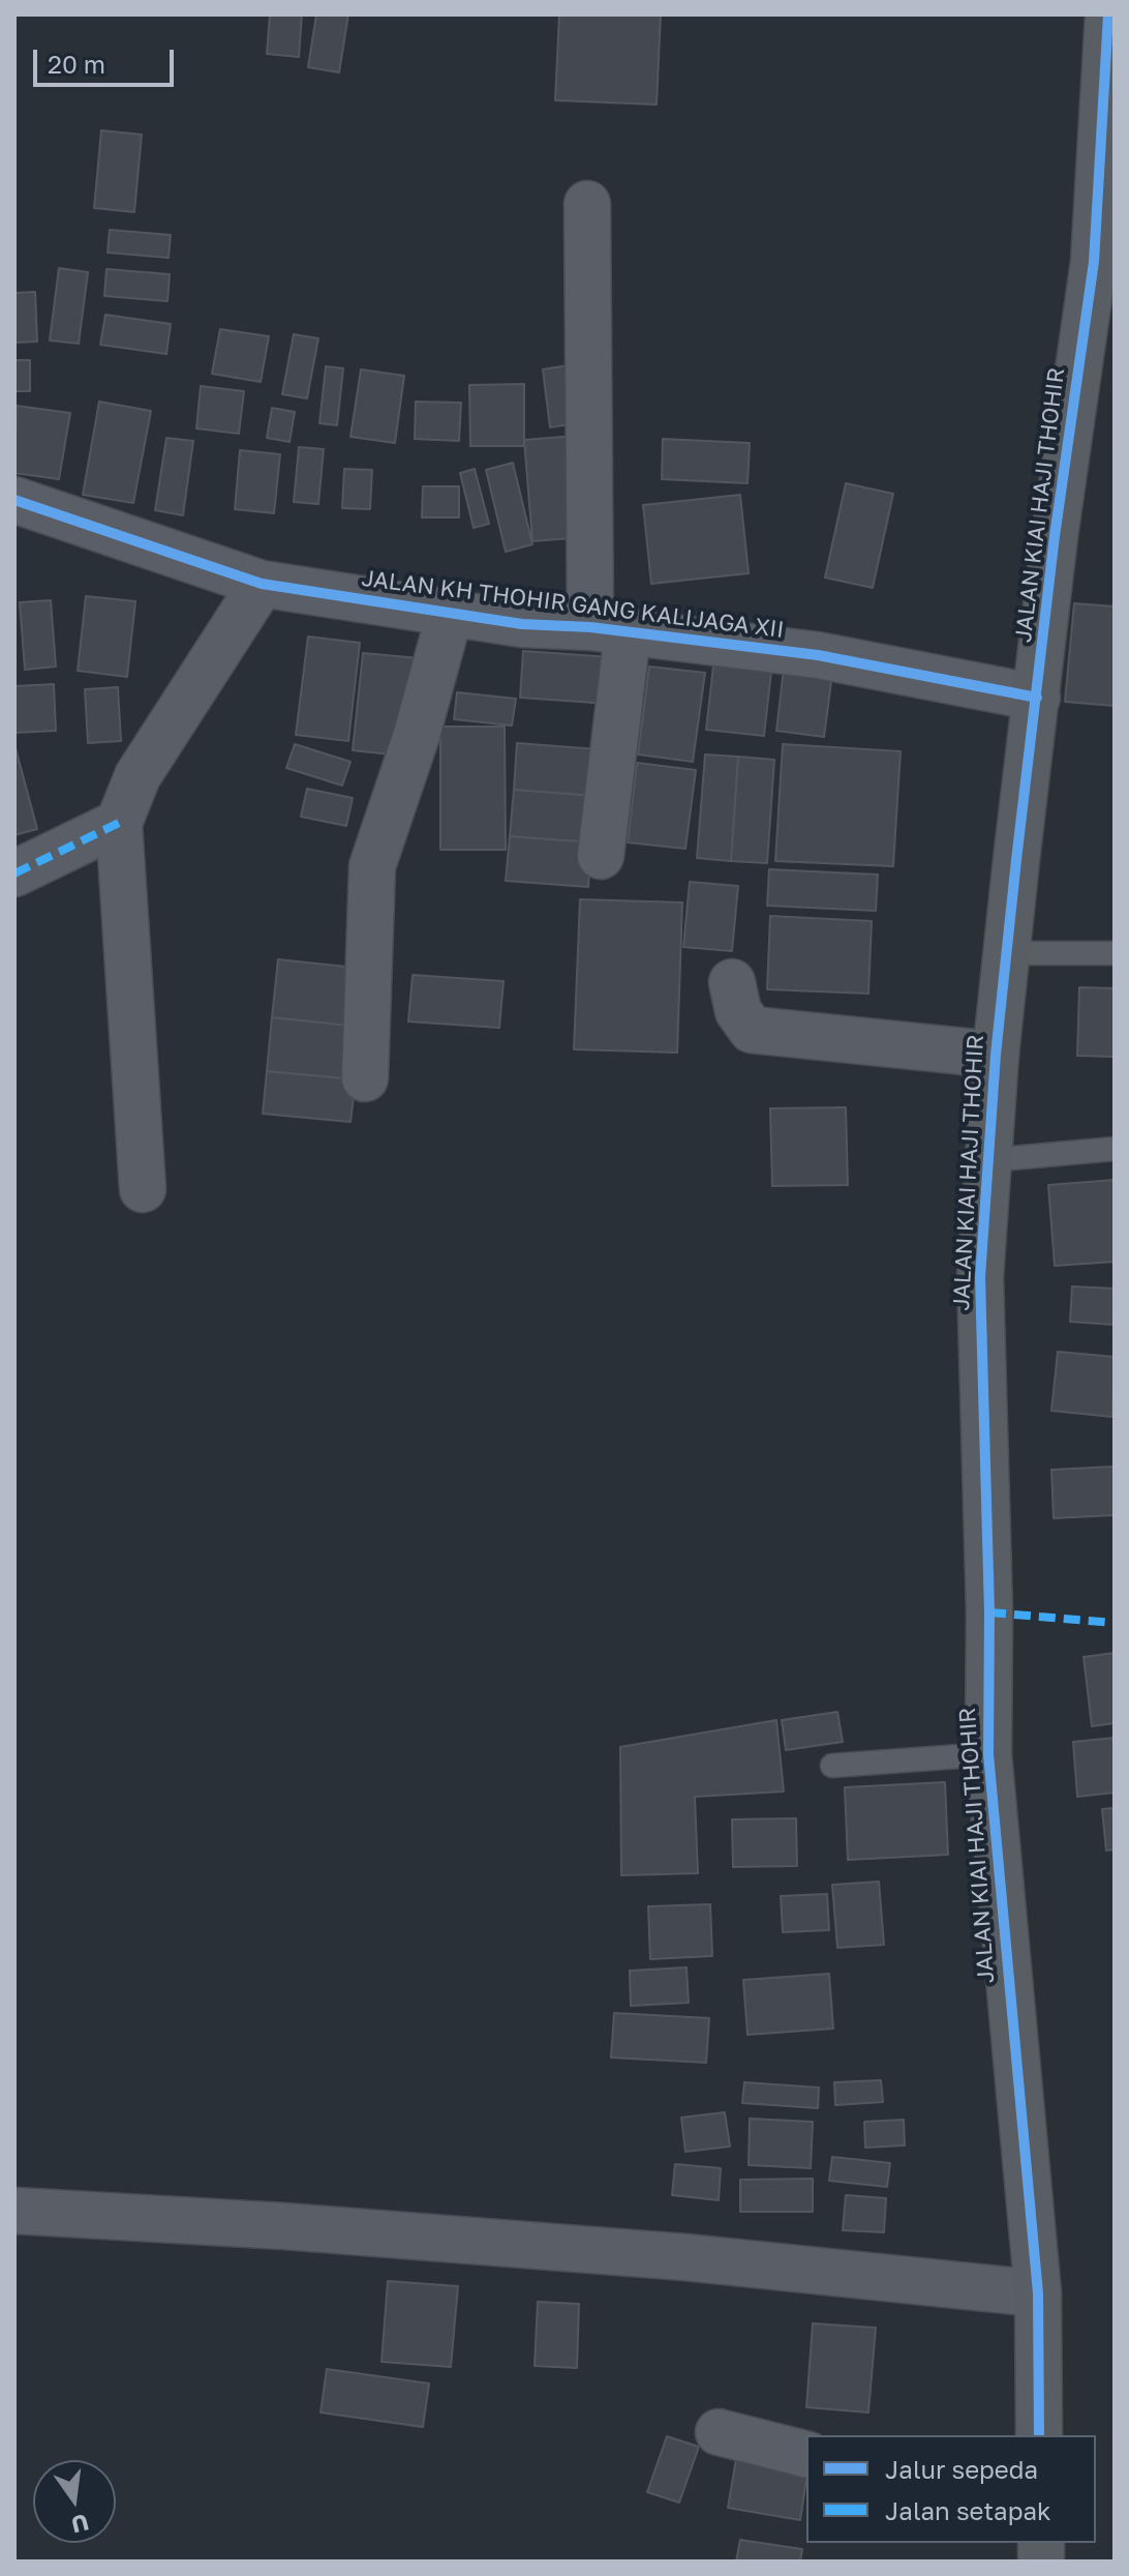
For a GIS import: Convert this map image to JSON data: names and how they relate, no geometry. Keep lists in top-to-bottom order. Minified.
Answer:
{"streets":{"street":["JALAN KIAI HAJI THOHIR","JALAN KH THOHIR GANG KALIJAGA XII"]},"crossings":[["JALAN KIAI HAJI THOHIR","JALAN KH THOHIR GANG KALIJAGA XII"]],"legend":["Jalur sepeda","Jalan setapak"],"scale_bar":"20 m","north":"bottom"}
